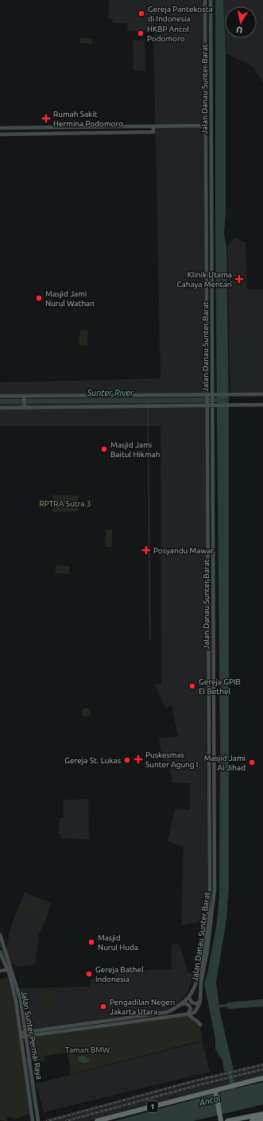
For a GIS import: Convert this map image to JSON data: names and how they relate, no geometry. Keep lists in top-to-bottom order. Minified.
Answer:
{"streets":{"highway":["1"],"main road":["Jalan Danau Sunter Barat","Jalan Sunter Permai Raya"]},"crossings":[["Jalan Danau Sunter Barat","Jalan Sunter Permai Raya"]],"water":["Sunter River","Ancol"],"parks":["RPTRA Sutra 3","Taman BMW"],"places":{"other":["Gereja Pantekosta di Indonesia","HKBP Ancol Podomoro","Masjid Jami Nurul Wathan","Masjid Jami Baitul Hikmah","Gereja GPIB El Bethel","Gereja St. Lukas","Masjid Jami Al Jihad","Masjid Nurul Huda","Gereja Bathel Indonesia","Pengadilan Negeri Jakarta Utara"],"health":["Rumah Sakit Hermina Podomoro","Klinik Utama Cahaya Mentari","Posyandu Mawar","Puskesmas Sunter Agung I"]},"north":"bottom"}
